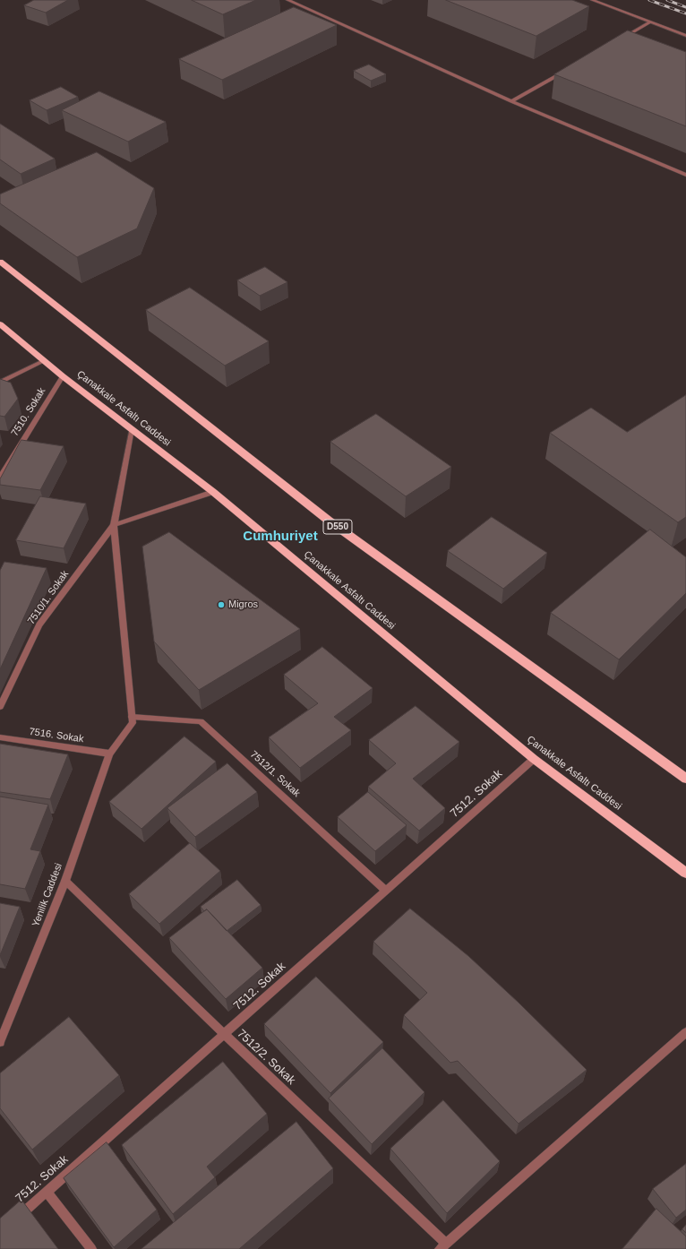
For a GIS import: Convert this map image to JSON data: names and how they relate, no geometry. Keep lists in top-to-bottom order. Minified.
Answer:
{"streets":{"highway":["Çanakkale Asfaltı Caddesi","D550"],"street":["7510. Sokak","7510/1. Sokak","7516. Sokak","7512/1. Sokak","7512. Sokak","Yenilik Caddesi","7512/2. Sokak"]},"crossings":[["Çanakkale Asfaltı Caddesi","7510. Sokak"],["Çanakkale Asfaltı Caddesi","7512. Sokak"],["7516. Sokak","Yenilik Caddesi"],["7512/1. Sokak","7512. Sokak"],["7512/1. Sokak","Yenilik Caddesi"],["7512. Sokak","7512/2. Sokak"],["Yenilik Caddesi","7512/2. Sokak"]],"districts":["Cumhuriyet"],"places":["Migros"]}
